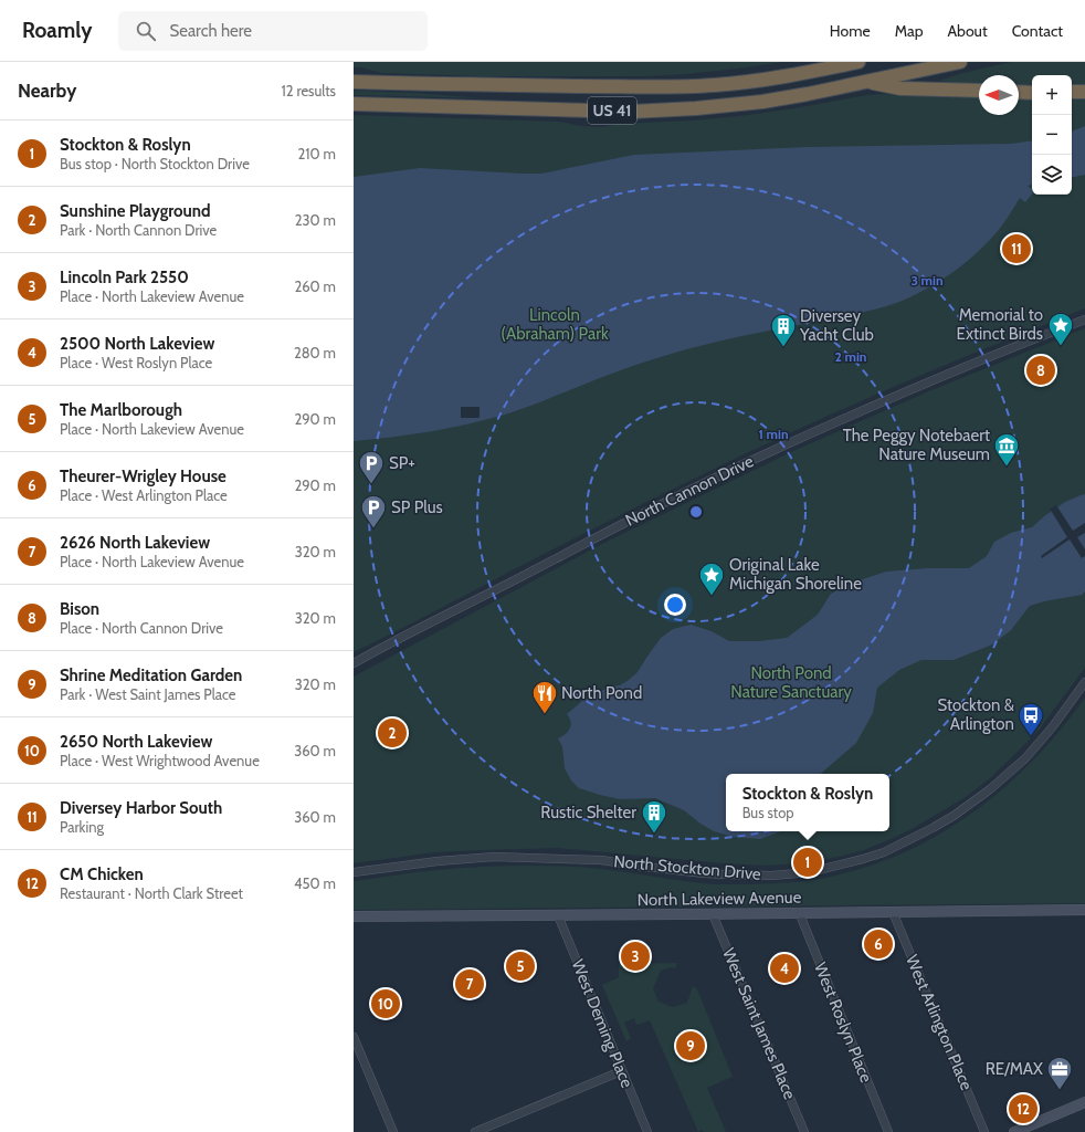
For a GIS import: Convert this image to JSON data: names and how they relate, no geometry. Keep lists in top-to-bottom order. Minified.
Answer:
{"streets":{"highway":["US 41"],"main road":["North Lakeview Avenue"],"street":["North Cannon Drive","North Stockton Drive","West Roslyn Place","West Arlington Place","West Deming Place","West Saint James Place"]},"crossings":[["North Lakeview Avenue","West Roslyn Place"],["North Lakeview Avenue","West Arlington Place"],["North Lakeview Avenue","West Deming Place"],["North Lakeview Avenue","West Saint James Place"]],"parks":["Lincoln (Abraham) Park","North Pond Nature Sanctuary"],"places":{"place":["Memorial to Extinct Birds","Original Lake Michigan Shoreline"],"building":["Diversey Yacht Club","Rustic Shelter"],"museum":["The Peggy Notebaert Nature Museum"],"parking":["SP+","SP Plus"],"restaurant":["North Pond"],"bus stop":["Stockton & Arlington"],"office":["RE/MAX"]},"north":"left","page":{"header":"Roamly","search":"Search here","nav":["Home","Map","About","Contact"],"heading":["Nearby","12 results"],"map_buttons":["+","−"],"list":[{"mark":"1","name":"Stockton & Roslyn","note":"Bus stop · North Stockton Drive","value":"210 m"},{"mark":"2","name":"Sunshine Playground","note":"Park · North Cannon Drive","value":"230 m"},{"mark":"3","name":"Lincoln Park 2550","note":"Place · North Lakeview Avenue","value":"260 m"},{"mark":"4","name":"2500 North Lakeview","note":"Place · West Roslyn Place","value":"280 m"},{"mark":"5","name":"The Marlborough","note":"Place · North Lakeview Avenue","value":"290 m"},{"mark":"6","name":"Theurer-Wrigley House","note":"Place · West Arlington Place","value":"290 m"},{"mark":"7","name":"2626 North Lakeview","note":"Place · North Lakeview Avenue","value":"320 m"},{"mark":"8","name":"Bison","note":"Place · North Cannon Drive","value":"320 m"},{"mark":"9","name":"Shrine Meditation Garden","note":"Park · West Saint James Place","value":"320 m"},{"mark":"10","name":"2650 North Lakeview","note":"Place · West Wrightwood Avenue","value":"360 m"},{"mark":"11","name":"Diversey Harbor South","note":"Parking","value":"360 m"},{"mark":"12","name":"CM Chicken","note":"Restaurant · North Clark Street","value":"450 m"}],"pins":["11","8","2","1","6","3","5","4","7","10","9","12"],"popup":["Stockton & Roslyn","Bus stop"]},"rings":["3 min","2 min","1 min"]}
